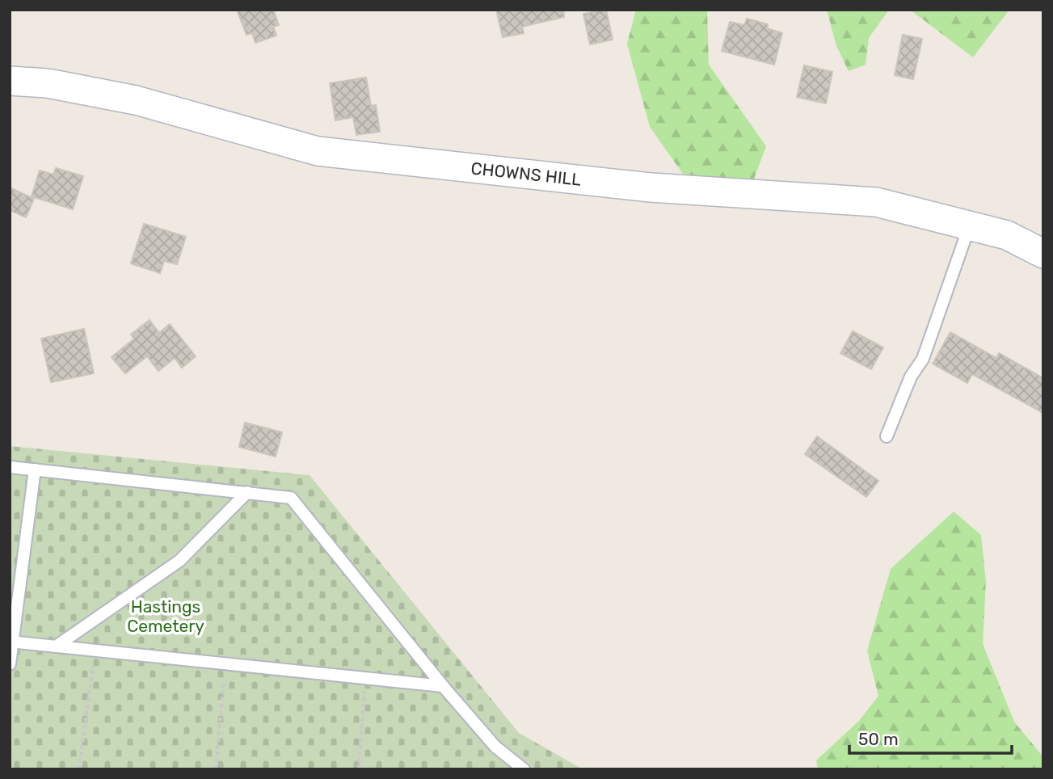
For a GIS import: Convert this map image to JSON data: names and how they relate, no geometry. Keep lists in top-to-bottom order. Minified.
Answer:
{"streets":{"street":["CHOWNS HILL"]},"parks":["Hastings Cemetery"],"scale_bar":"50 m"}
